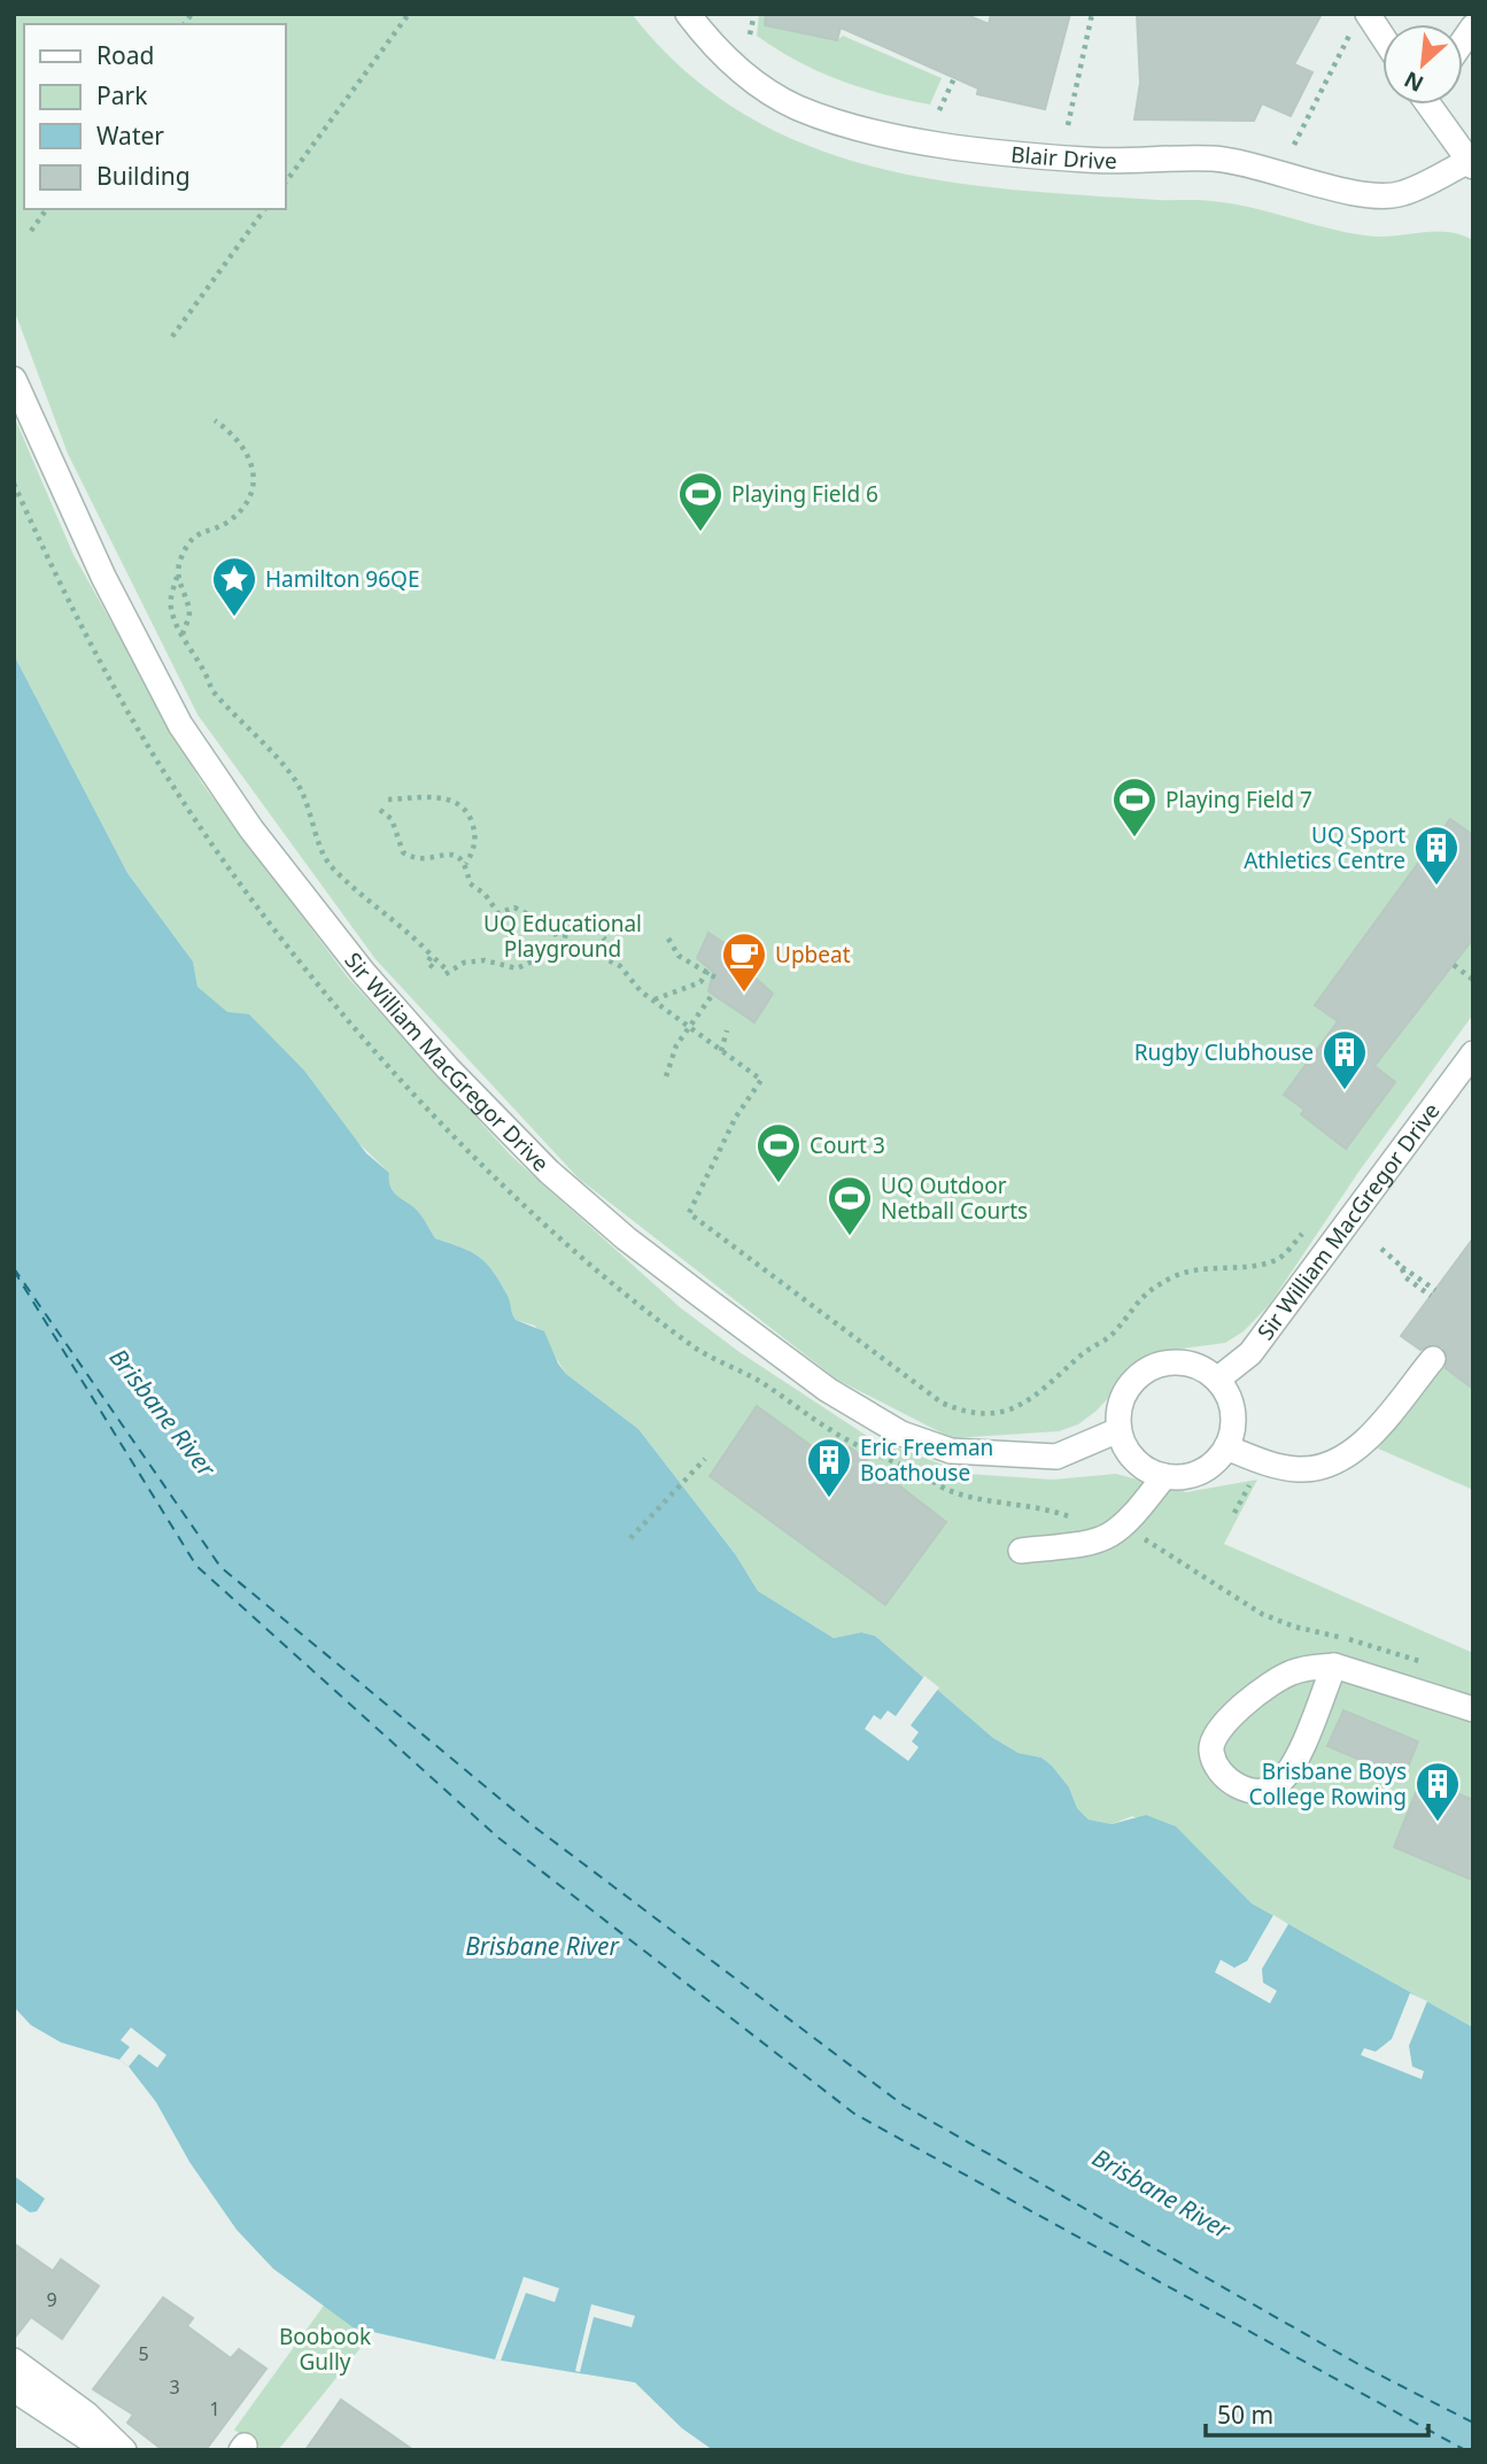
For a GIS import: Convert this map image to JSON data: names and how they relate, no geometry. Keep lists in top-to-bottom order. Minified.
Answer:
{"streets":{"street":["Blair Drive","Sir William MacGregor Drive"]},"water":["Brisbane River"],"parks":["UQ Educational Playground","Boobook Gully"],"places":{"sports":["Playing Field 6","Playing Field 7","Court 3","UQ Outdoor Netball Courts"],"place":["Hamilton 96QE"],"building":["UQ Sport Athletics Centre","Rugby Clubhouse","Eric Freeman Boathouse","Brisbane Boys College Rowing"],"cafe":["Upbeat"]},"house_numbers":["9","5","3","1"],"legend":["Road","Park","Water","Building"],"scale_bar":"50 m","north":"bottom left"}
